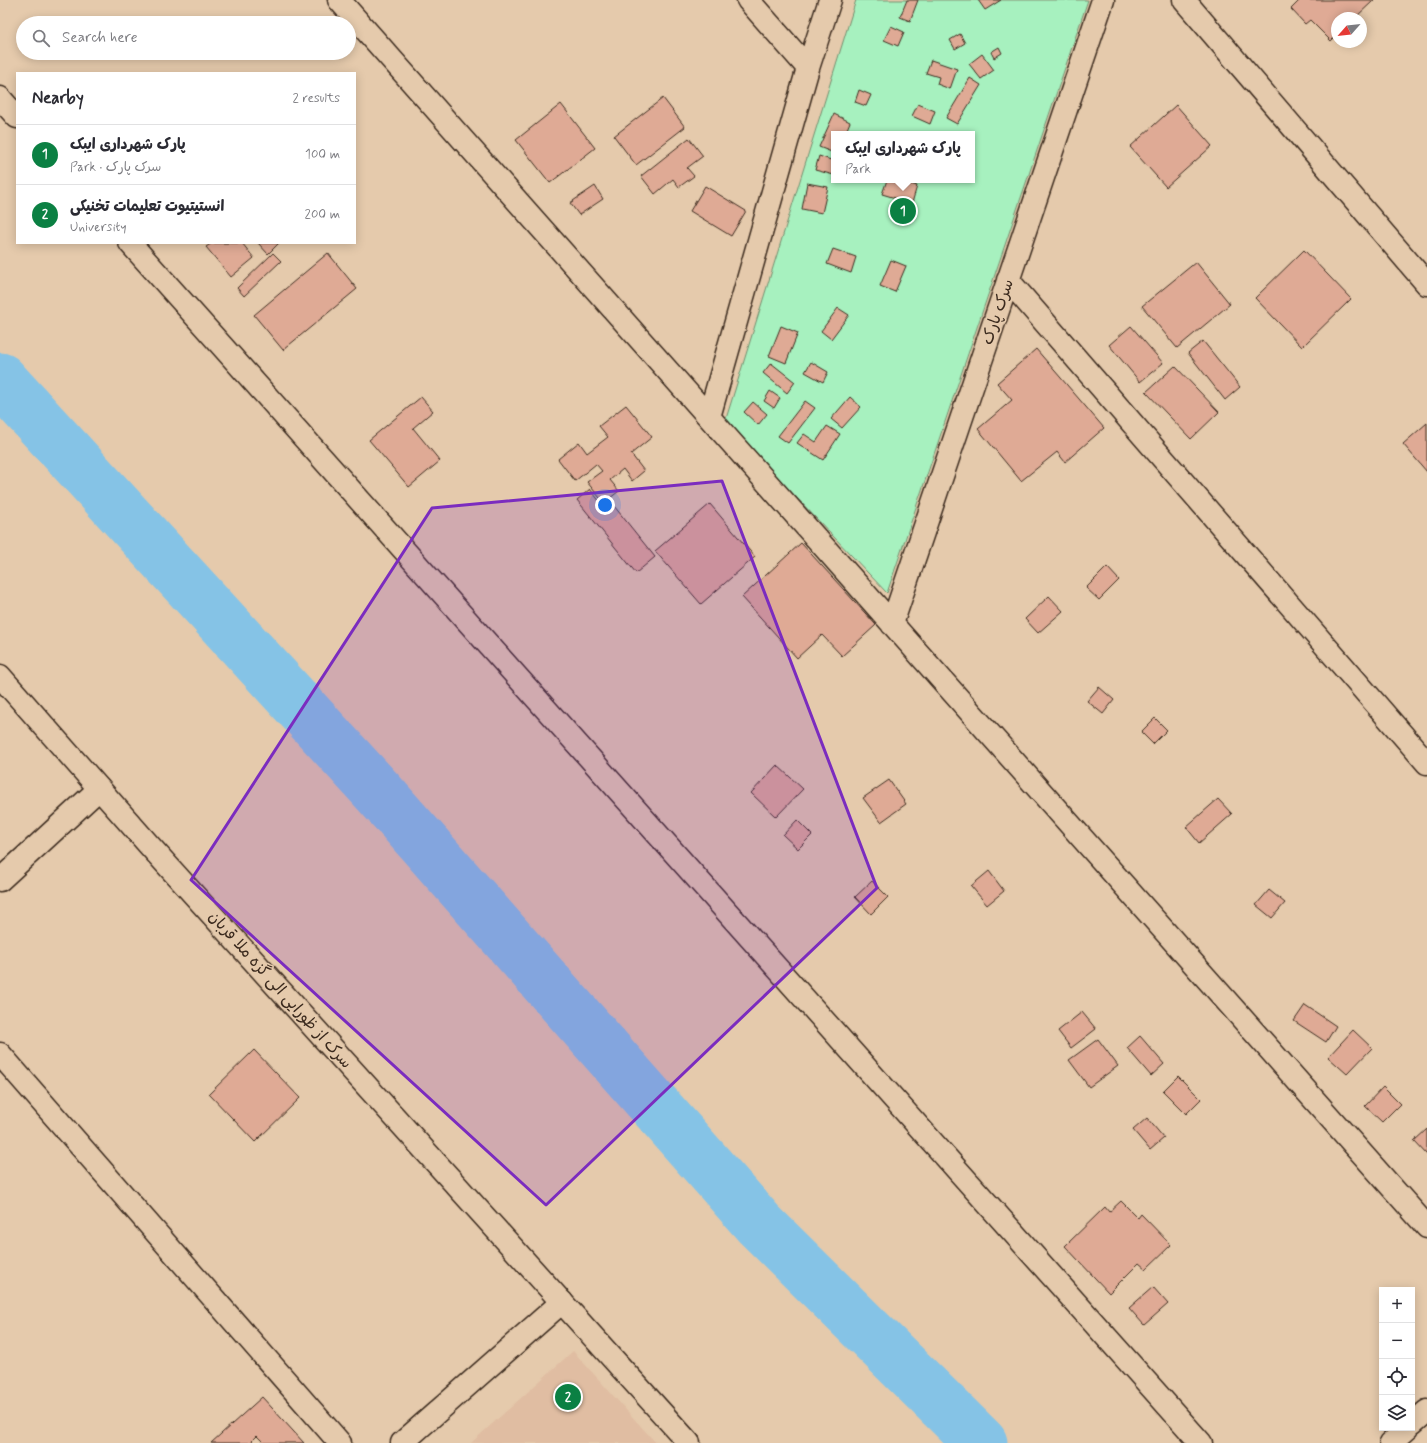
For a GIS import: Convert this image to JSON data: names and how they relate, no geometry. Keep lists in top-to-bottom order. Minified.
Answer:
{"streets":{"street":["سرک پارک","سرک از ظورایی الی گزه ملا قربان"]},"north":"bottom left","page":{"search":"Search here","heading":["Nearby","2 results"],"list":[{"mark":"1","name":"پارک شهرداری ایبک","note":"Park · سرک پارک","value":"100 m"},{"mark":"2","name":"انستیتیوت تعلیمات تخنیکی","note":"University","value":"200 m"}],"popup":["پارک شهرداری ایبک","Park"],"pins":["1","2"],"map_buttons":["+","−"]}}
